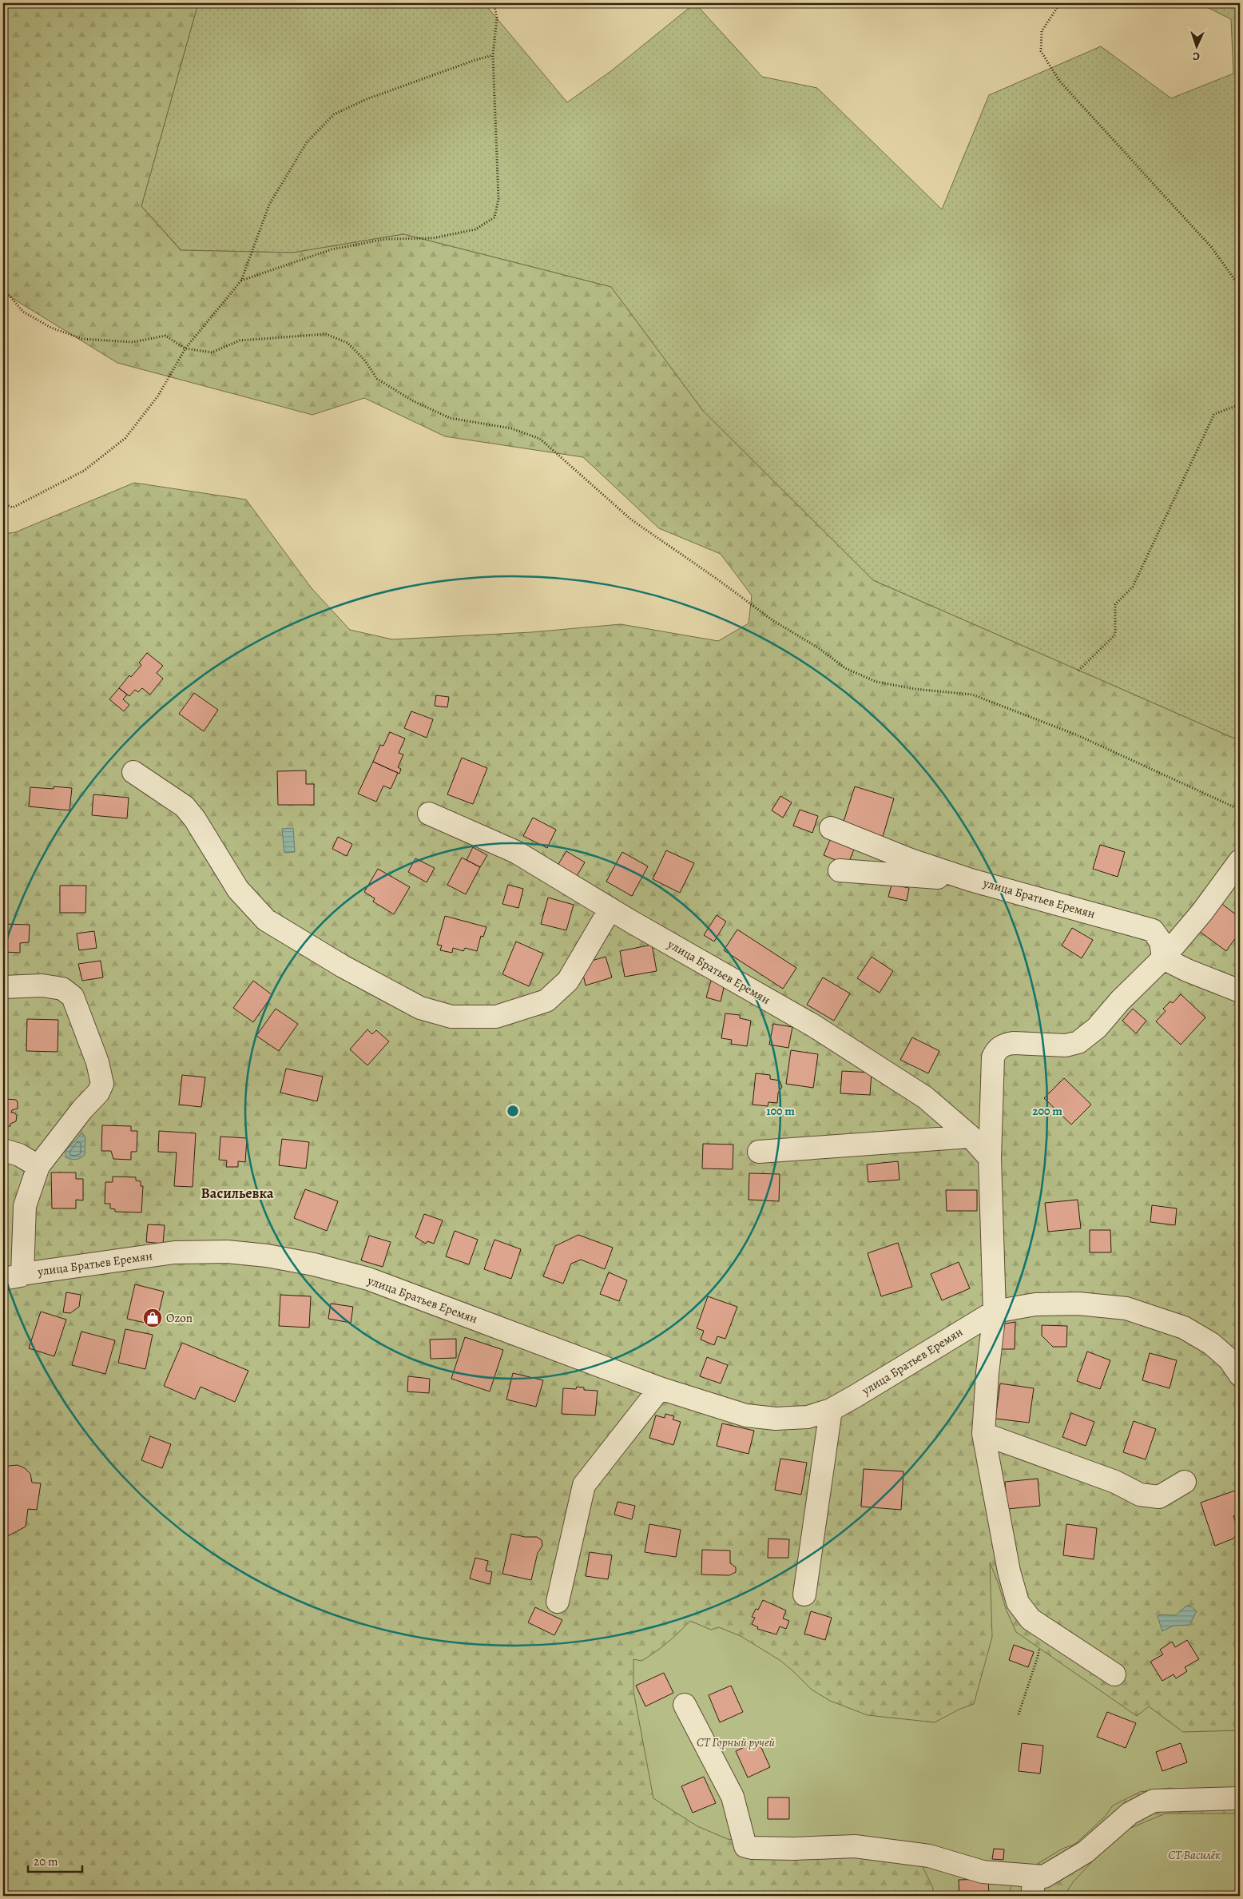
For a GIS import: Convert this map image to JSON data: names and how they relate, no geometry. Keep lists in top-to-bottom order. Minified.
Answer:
{"streets":{"street":["улица Братьев Еремян"]},"districts":["Васильевка"],"parks":["СТ Горный ручей","СТ Василёк"],"places":{"shop":["Ozon"]},"scale_bar":"20 m","north":"bottom","rings":["100 m","200 m"]}
